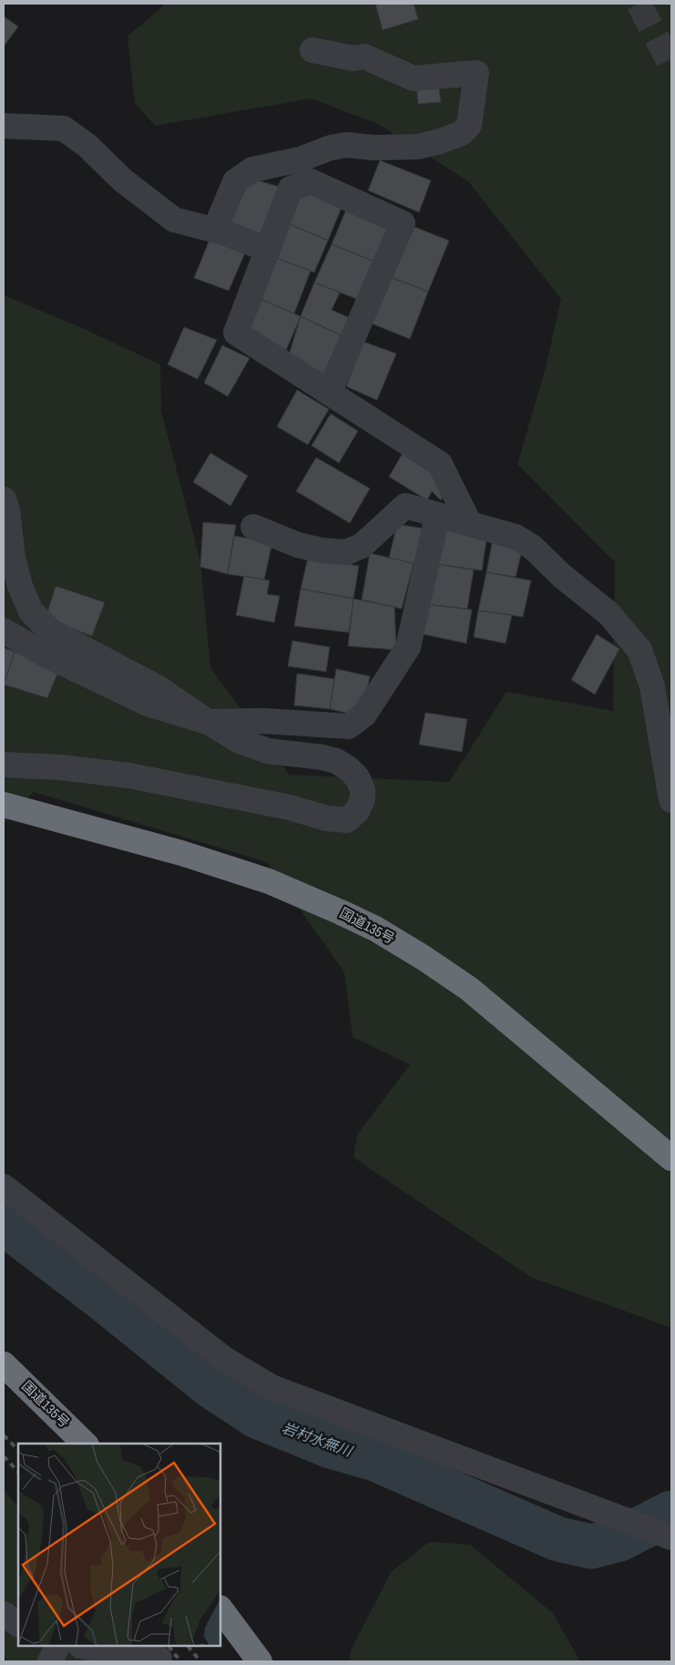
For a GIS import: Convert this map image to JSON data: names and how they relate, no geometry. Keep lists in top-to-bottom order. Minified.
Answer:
{"streets":{"highway":["国道135号"]},"water":["岩村水無川"]}
